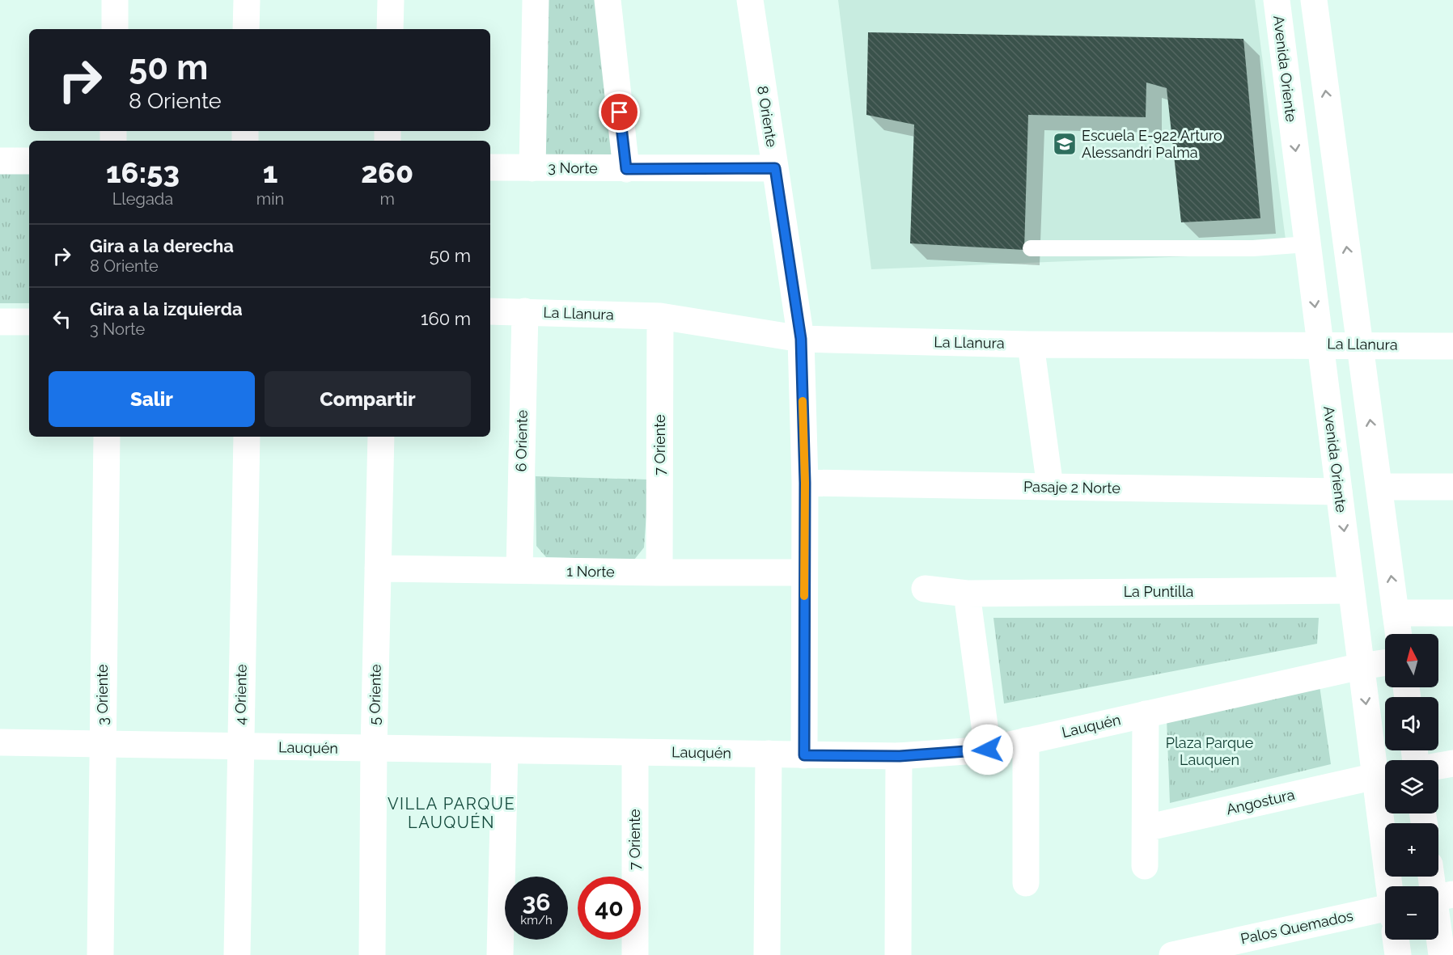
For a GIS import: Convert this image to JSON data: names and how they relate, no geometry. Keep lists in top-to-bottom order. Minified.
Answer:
{"streets":{"street":["Avenida Oriente","8 Oriente","3 Norte","La Llanura","6 Oriente","7 Oriente","Pasaje 2 Norte","1 Norte","La Puntilla","3 Oriente","4 Oriente","5 Oriente","Lauquén","Angostura","Palos Quemados"]},"crossings":[["Avenida Oriente","La Llanura"],["Avenida Oriente","Pasaje 2 Norte"],["Avenida Oriente","La Puntilla"],["Avenida Oriente","Lauquén"],["Avenida Oriente","Angostura"],["8 Oriente","3 Norte"],["8 Oriente","La Llanura"],["8 Oriente","Pasaje 2 Norte"],["8 Oriente","1 Norte"],["8 Oriente","Lauquén"],["La Llanura","6 Oriente"],["La Llanura","7 Oriente"],["6 Oriente","1 Norte"],["7 Oriente","1 Norte"],["7 Oriente","Lauquén"],["1 Norte","5 Oriente"],["3 Oriente","Lauquén"],["4 Oriente","Lauquén"],["5 Oriente","Lauquén"]],"districts":["VILLA PARQUE LAUQUÉN"],"parks":["Plaza Parque Lauquen"],"places":{"school or university":["Escuela E-922 Arturo Alessandri Palma"]},"north":"top","page":{"turn":["50 m","8 Oriente"],"eta":["16:53","Llegada","1","min","260","m"],"list":[{"name":"Gira a la derecha","note":"8 Oriente","value":"50 m"},{"name":"Gira a la izquierda","note":"3 Norte","value":"160 m"}],"buttons":["Salir","Compartir"],"map_buttons":["+","−"],"speed":"36 km/h","limit":"40"}}
